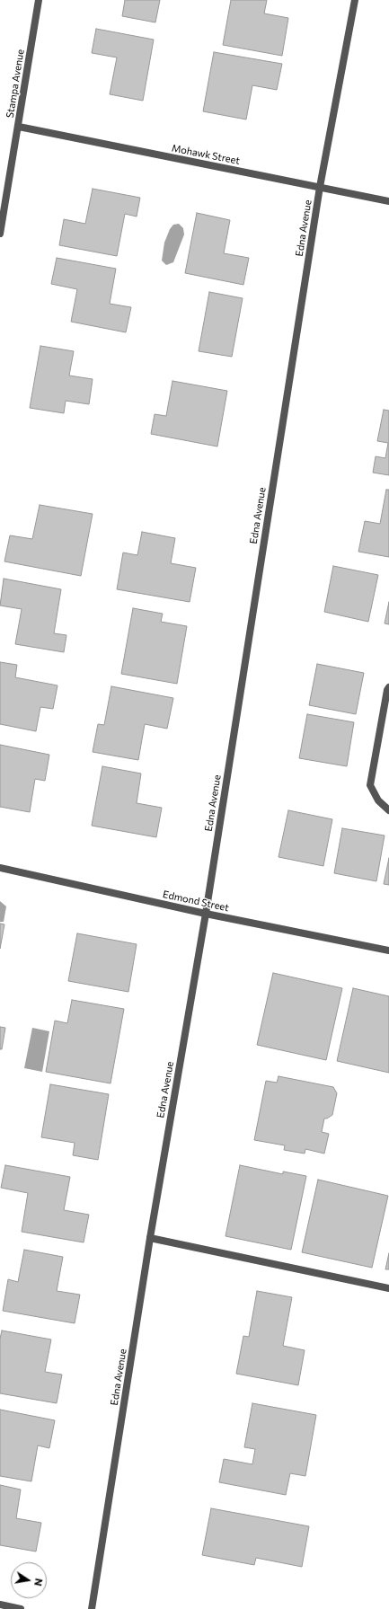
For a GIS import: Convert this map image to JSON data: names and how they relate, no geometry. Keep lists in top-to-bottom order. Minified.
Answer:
{"streets":{"street":["Stampa Avenue","Mohawk Street","Edna Avenue","Edmond Street"]},"crossings":[["Stampa Avenue","Mohawk Street"],["Mohawk Street","Edna Avenue"],["Edna Avenue","Edmond Street"]],"north":"right"}
